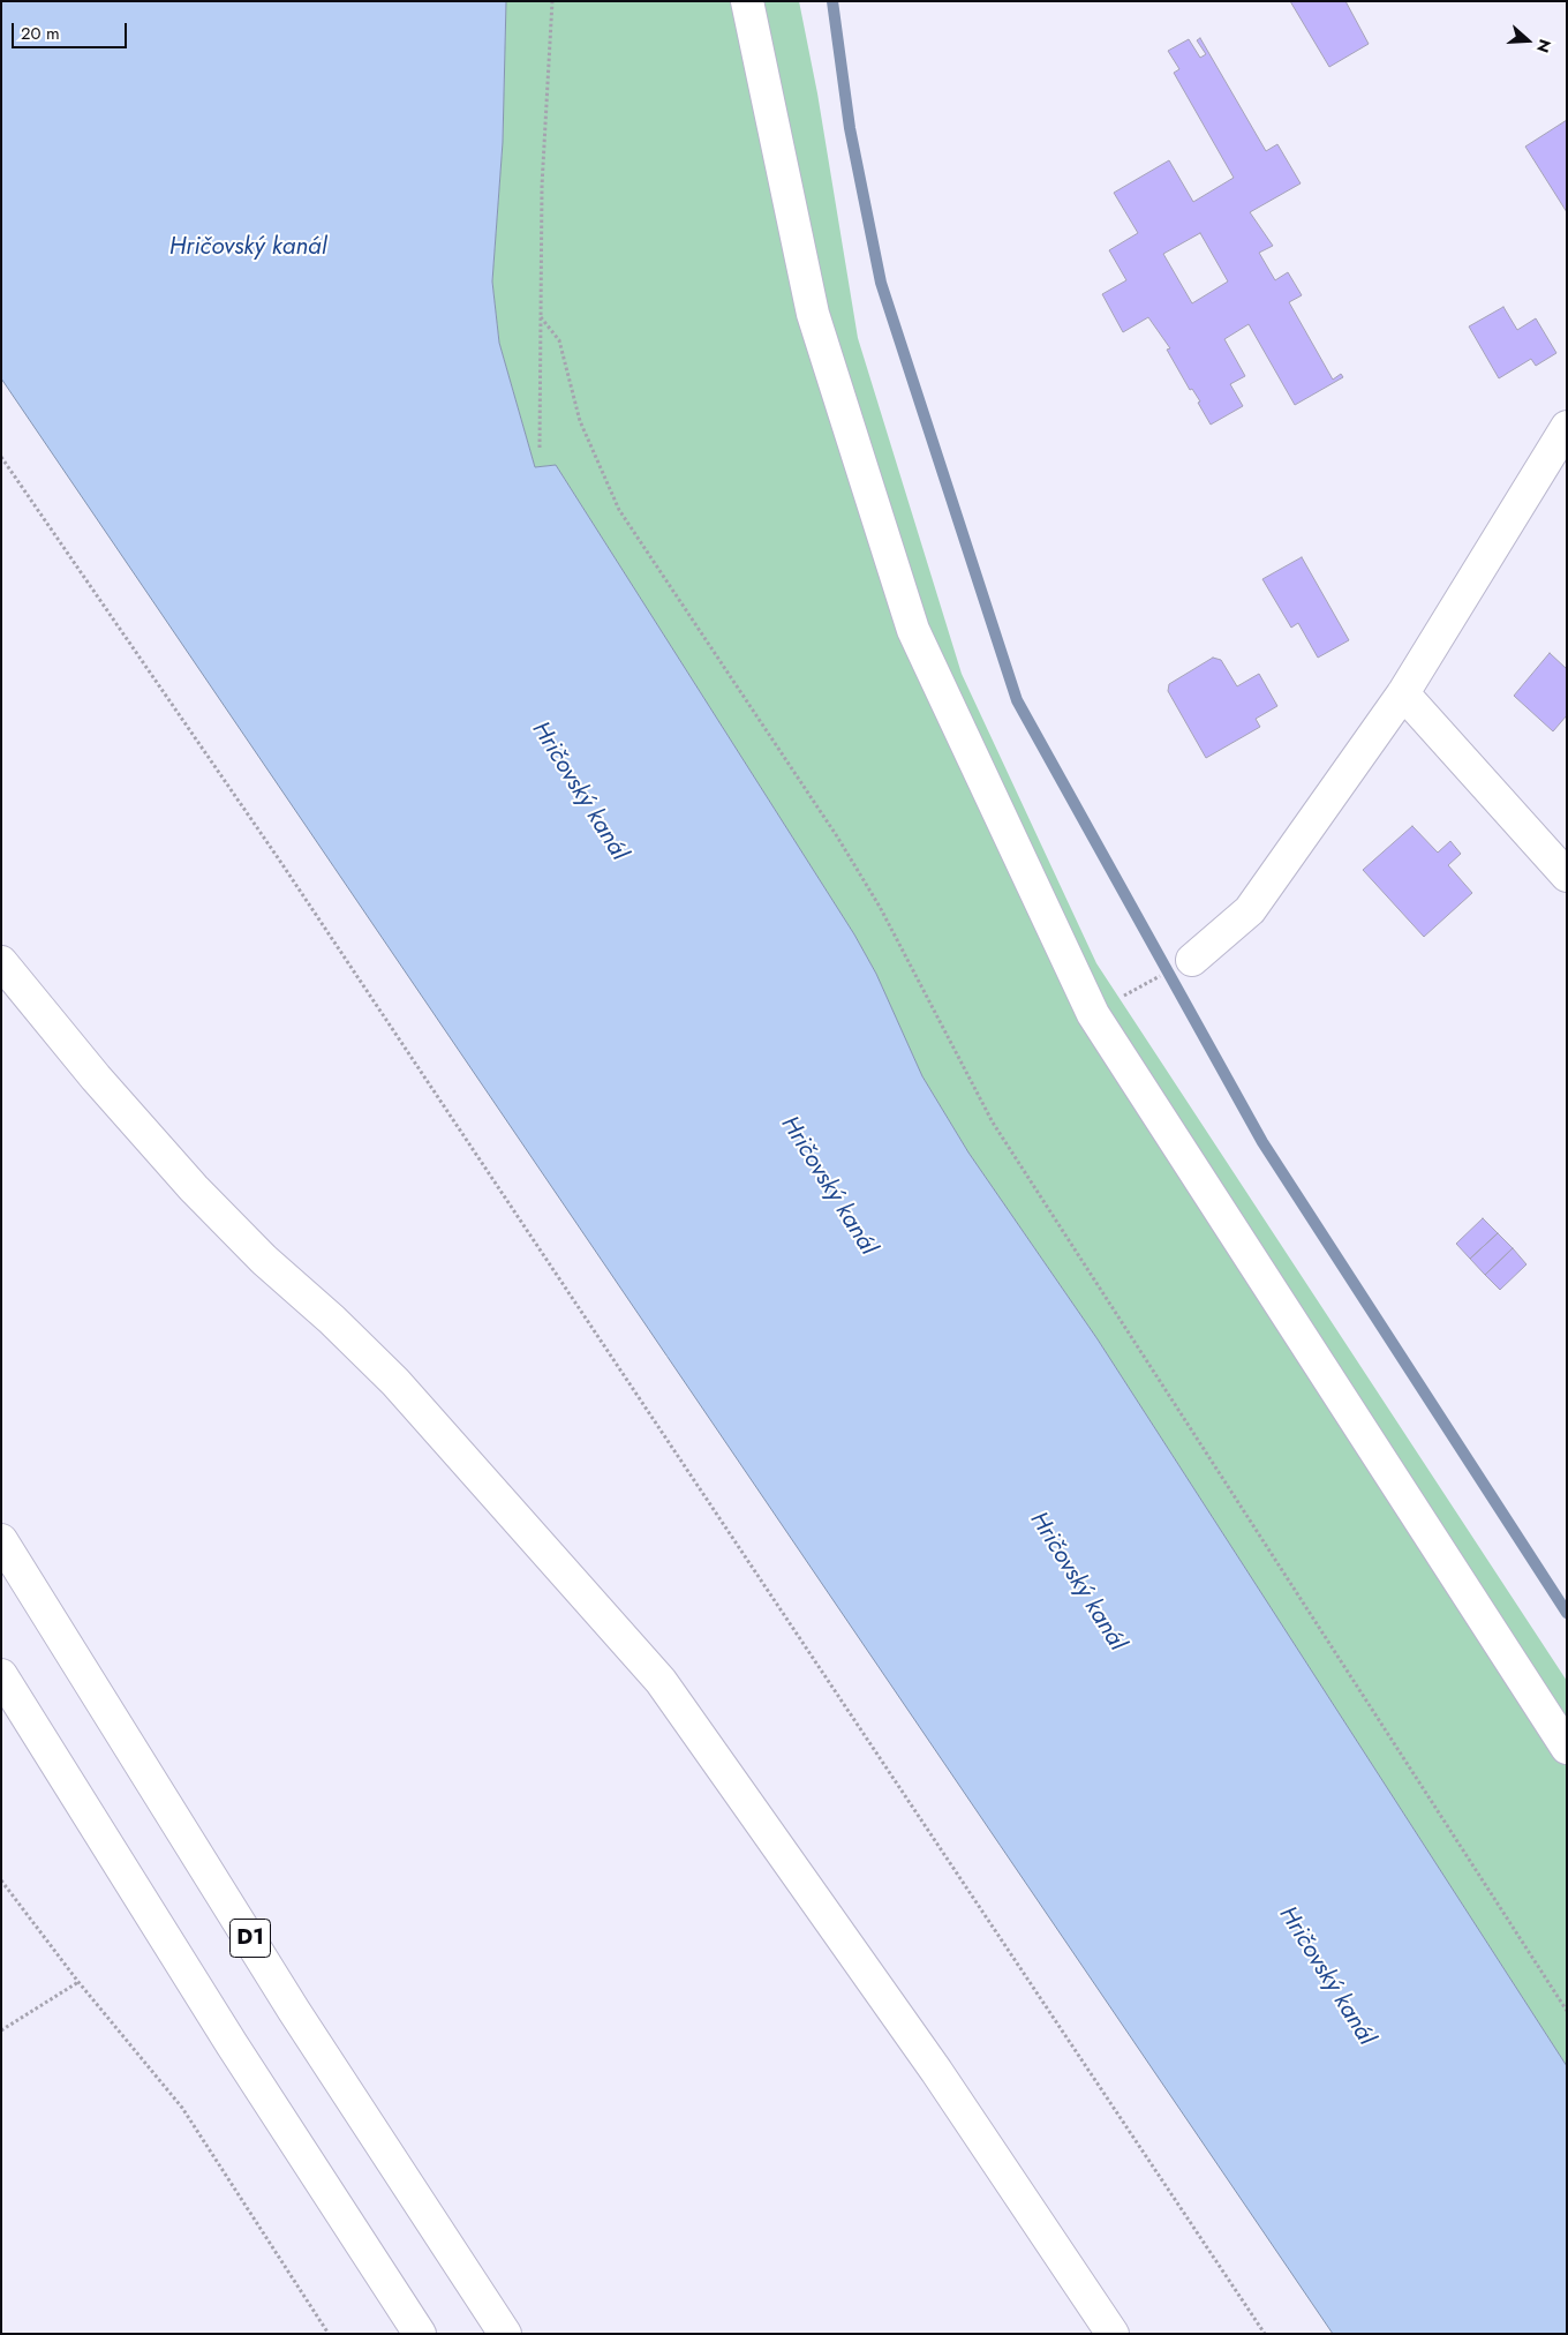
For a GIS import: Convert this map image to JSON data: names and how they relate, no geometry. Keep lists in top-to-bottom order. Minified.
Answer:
{"streets":{"main road":["D1"]},"water":["Hričovský kanál"],"scale_bar":"20 m","north":"right"}
